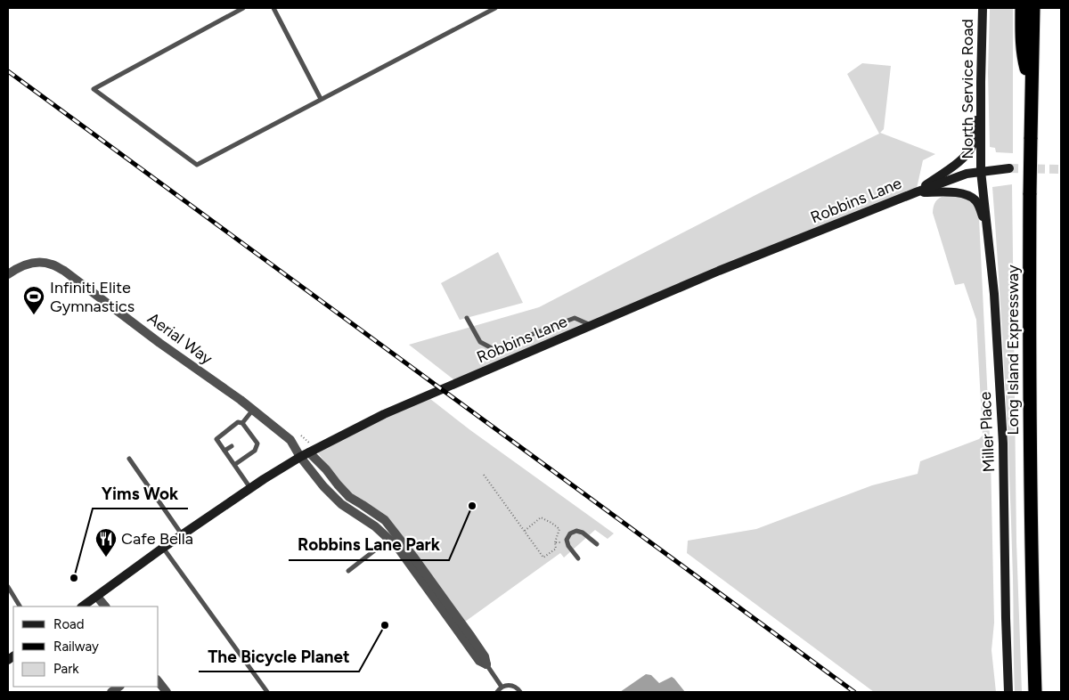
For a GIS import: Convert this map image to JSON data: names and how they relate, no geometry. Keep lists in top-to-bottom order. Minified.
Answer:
{"streets":{"highway":["Long Island Expressway"],"street":["North Service Road","Robbins Lane","Aerial Way","Miller Place"]},"crossings":[["North Service Road","Robbins Lane"],["North Service Road","Miller Place"],["Robbins Lane","Aerial Way"],["Robbins Lane","Miller Place"]],"places":{"sports":["Infiniti Elite Gymnastics"],"other":["Robbins Lane Park","Yims Wok","The Bicycle Planet"],"restaurant":["Cafe Bella"]},"legend":["Road","Railway","Park"]}
